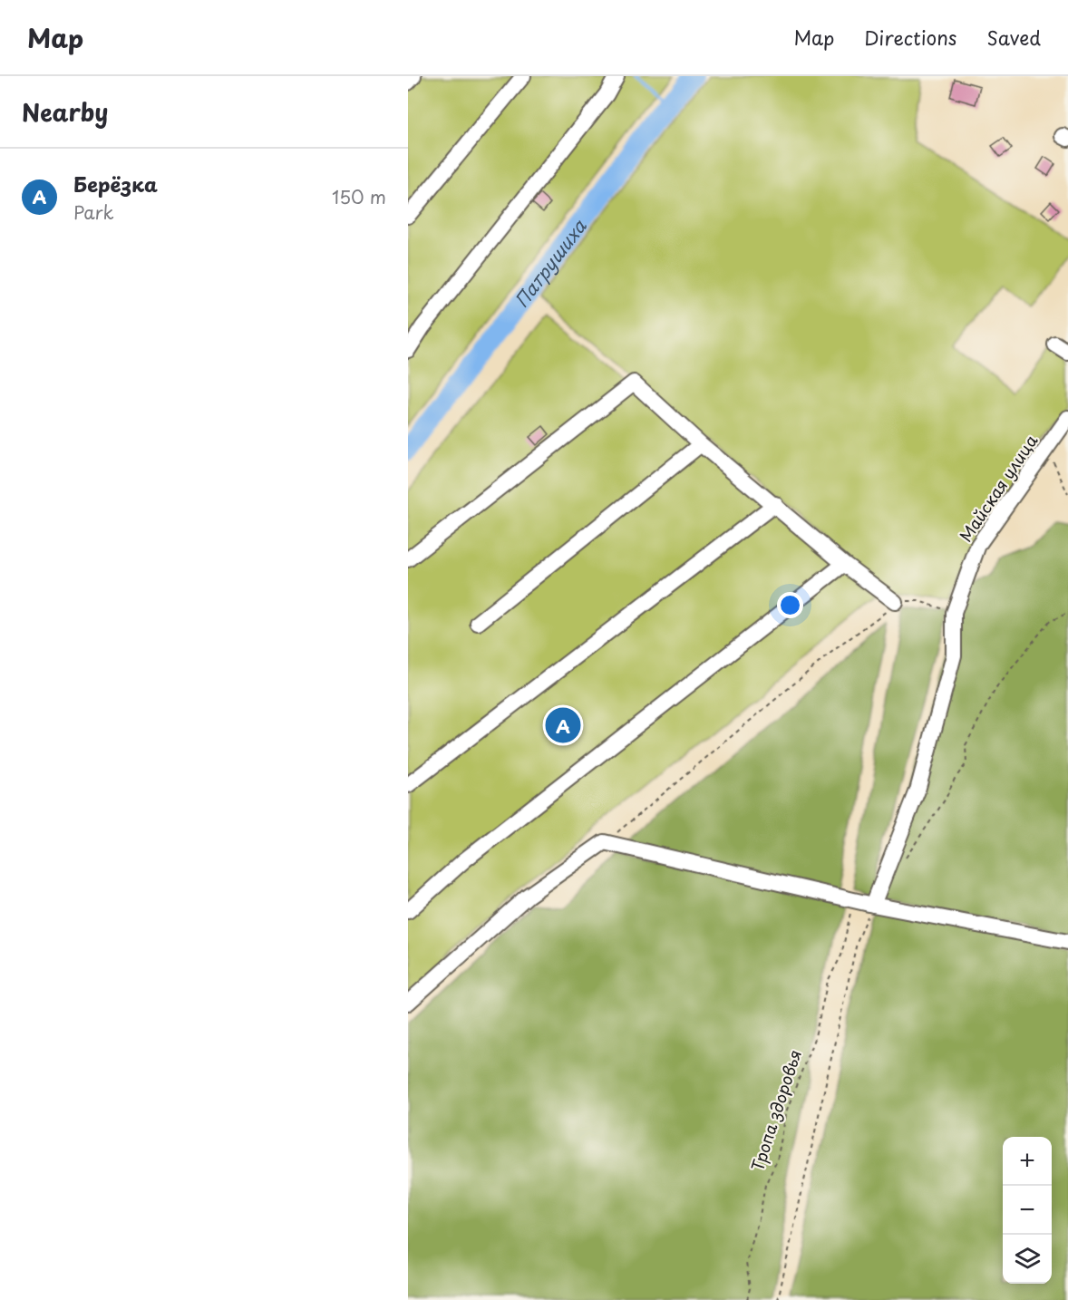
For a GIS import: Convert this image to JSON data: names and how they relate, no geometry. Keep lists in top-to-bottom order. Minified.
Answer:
{"streets":{"street":["Майская улица"],"path":["Тропа здоровья"]},"water":["Патрушиха"],"page":{"header":"Map","nav":["Map","Directions","Saved"],"heading":"Nearby","list":[{"mark":"A","name":"Берёзка","note":"Park","value":"150 m"}],"pins":"A","map_buttons":["+","−"]}}
